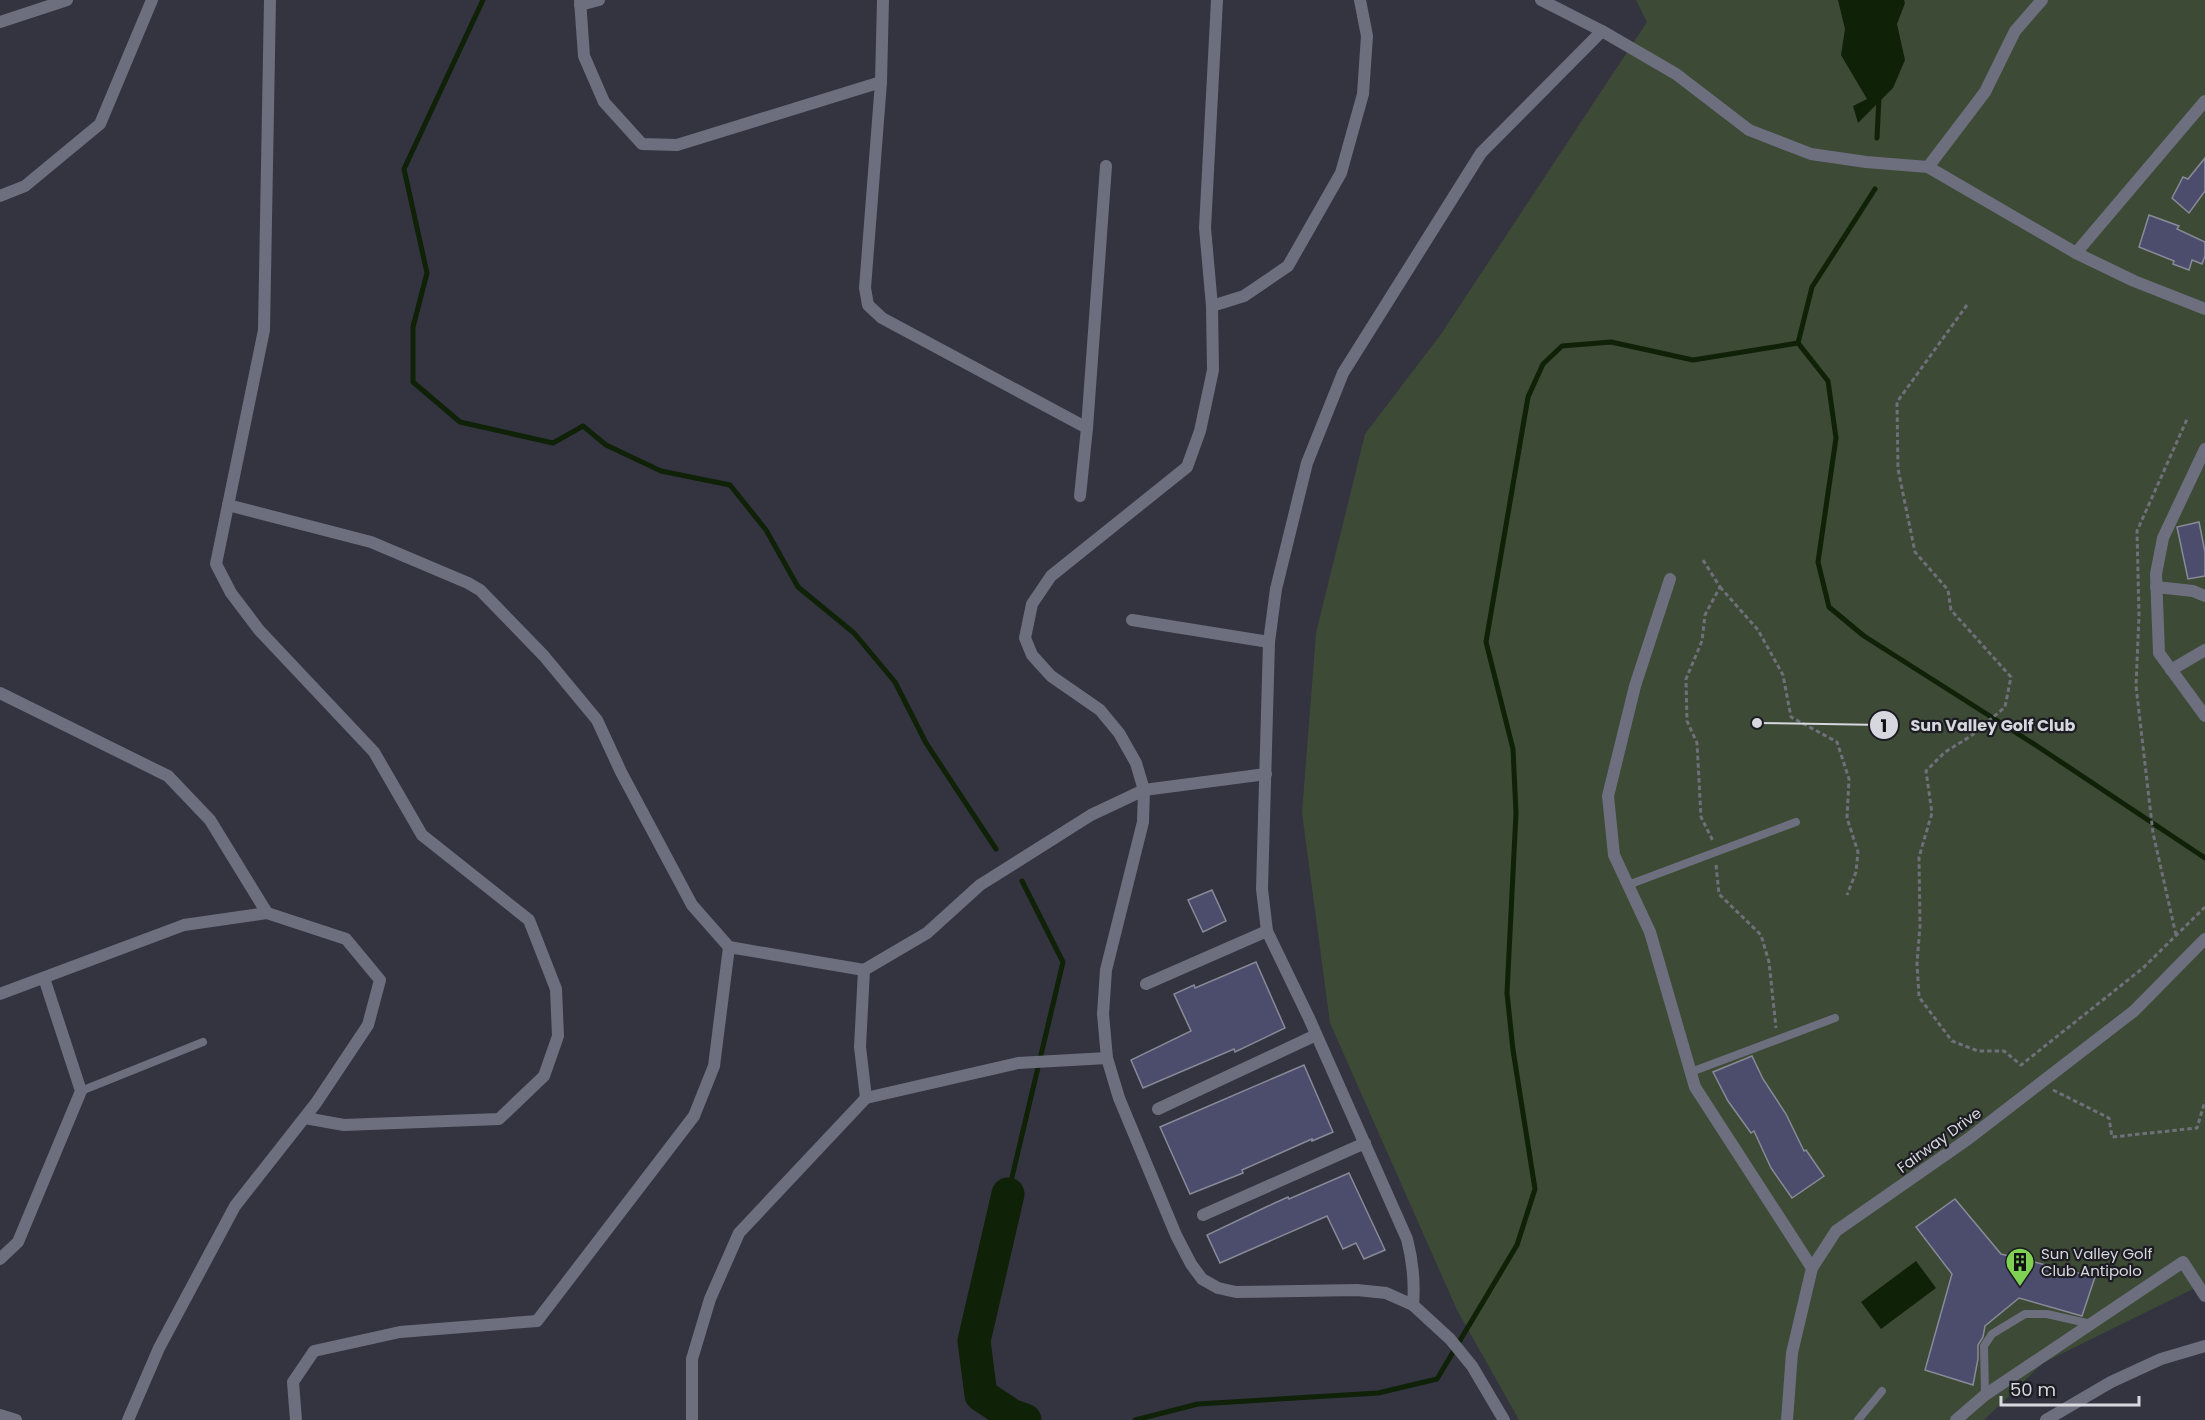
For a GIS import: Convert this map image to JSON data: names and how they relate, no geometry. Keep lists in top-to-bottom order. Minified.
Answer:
{"streets":{"street":["Fairway Drive"]},"places":{"other":["Sun Valley Golf Club"],"building":["Sun Valley Golf Club Antipolo"]},"scale_bar":"50 m"}
